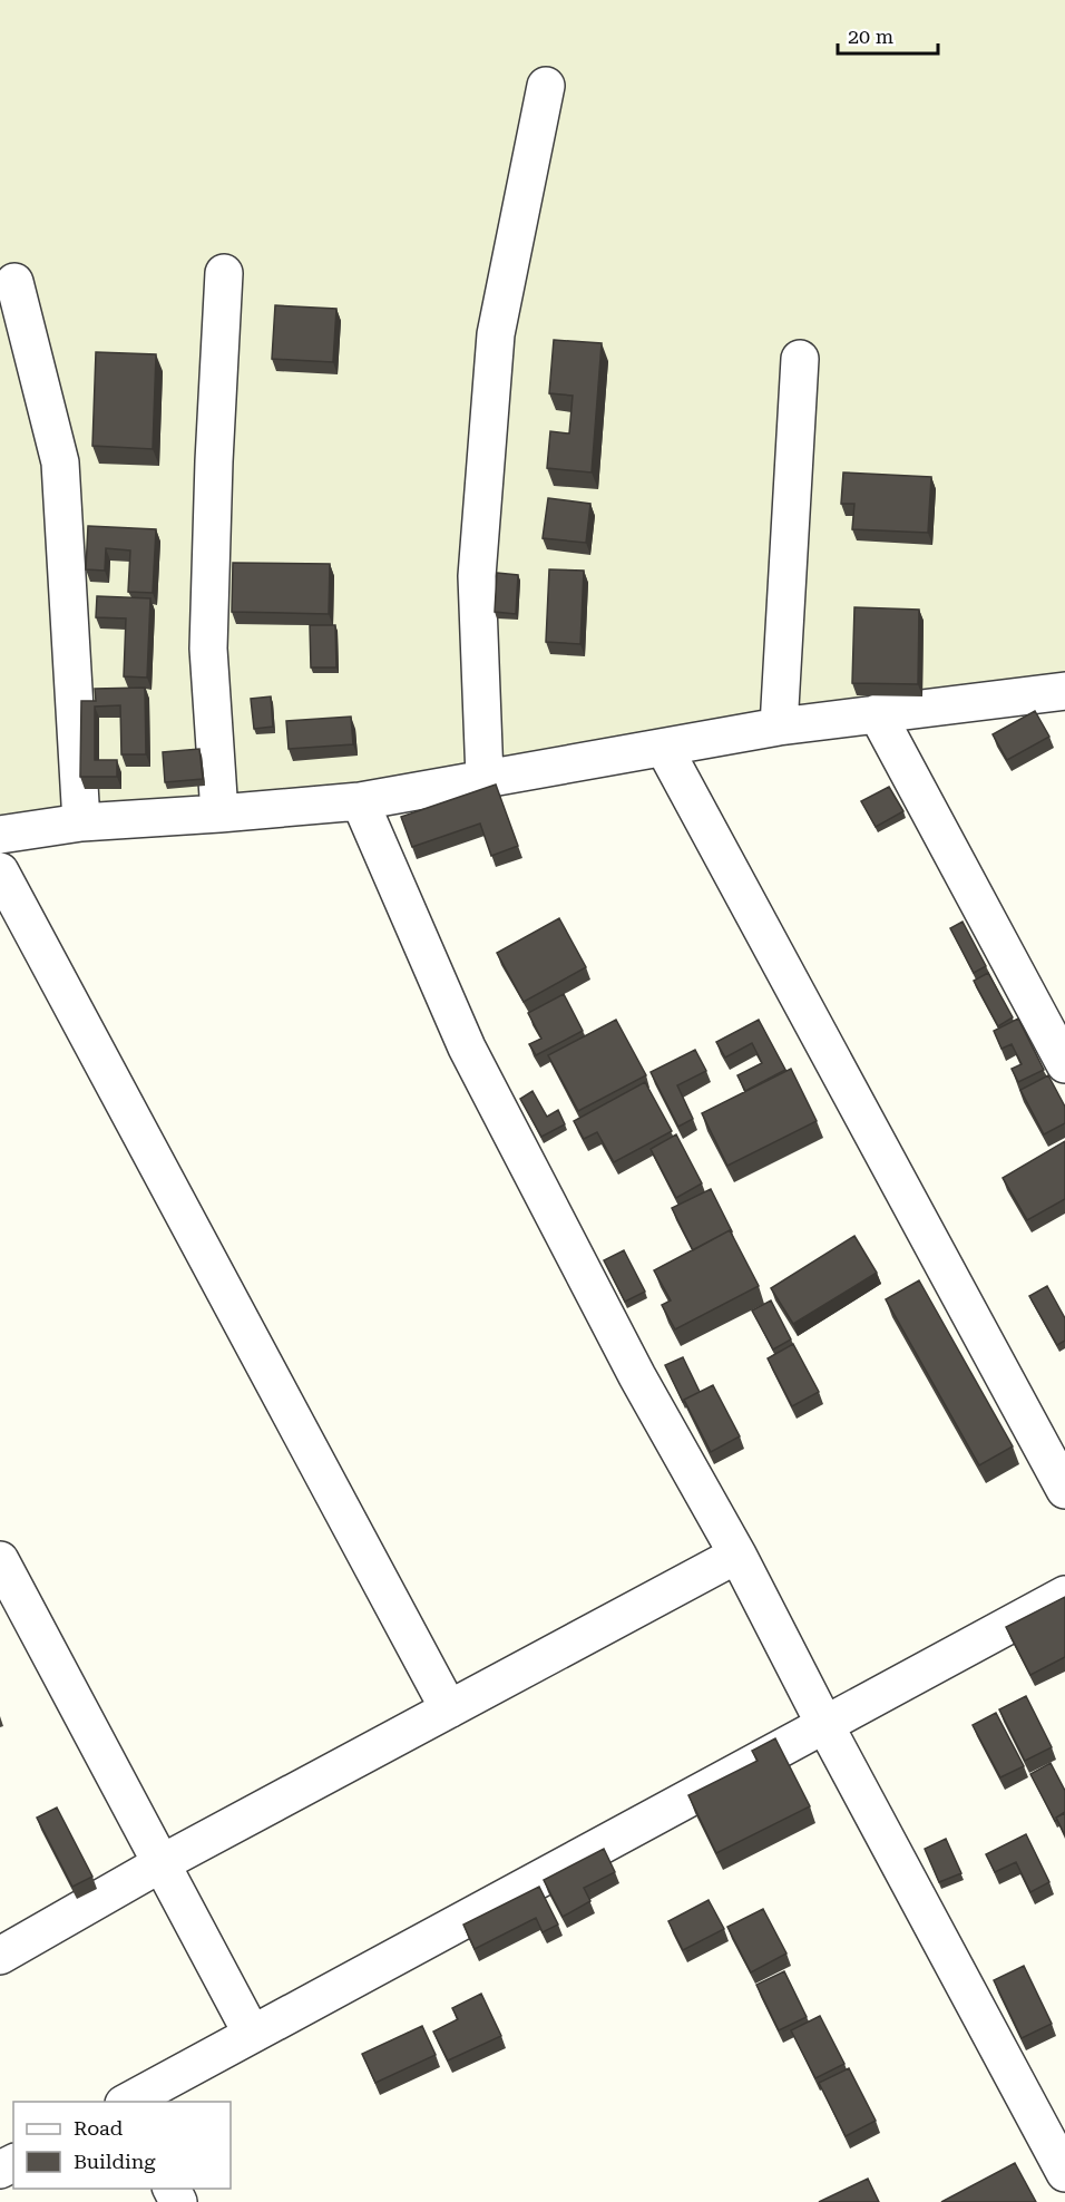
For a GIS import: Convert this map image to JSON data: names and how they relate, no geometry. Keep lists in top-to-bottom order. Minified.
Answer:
{"legend":["Road","Building"],"scale_bar":"20 m"}
